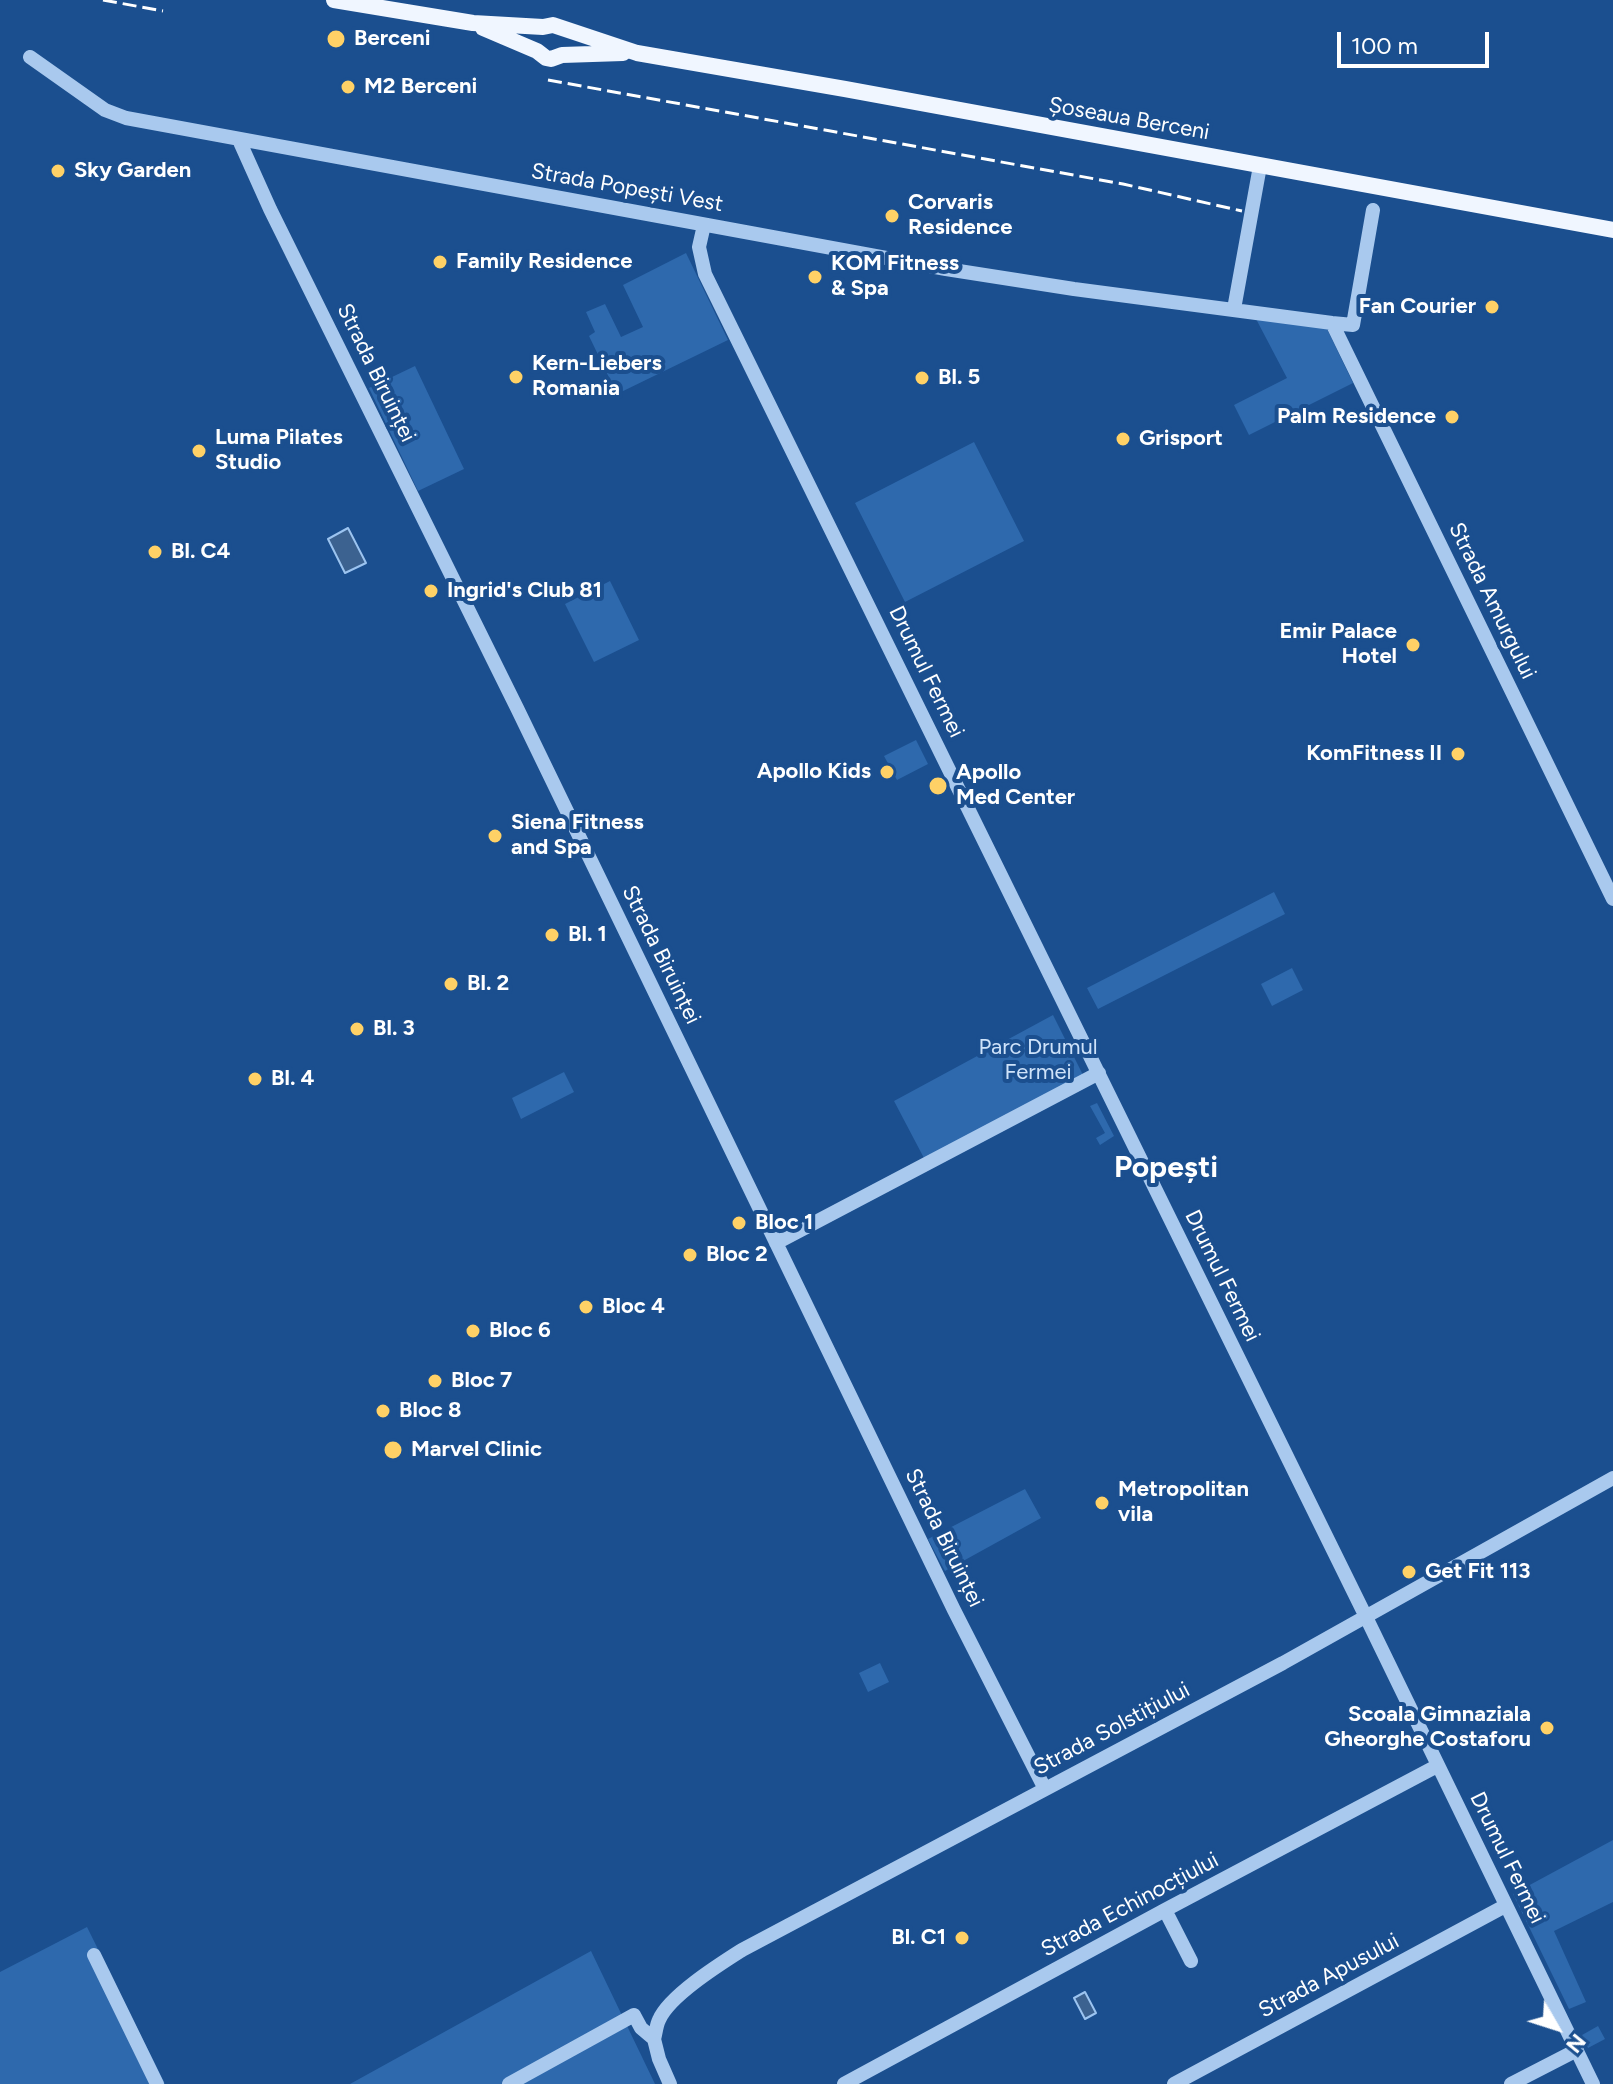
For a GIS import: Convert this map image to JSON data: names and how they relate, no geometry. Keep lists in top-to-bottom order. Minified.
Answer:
{"streets":{"main road":["Șoseaua Berceni"],"street":["Strada Popești Vest","Strada Biruinței","Strada Amurgului","Drumul Fermei","Strada Solstițiului","Strada Echinocțiului","Strada Apusului"]},"crossings":[["Strada Popești Vest","Strada Biruinței"],["Strada Popești Vest","Strada Amurgului"],["Strada Popești Vest","Drumul Fermei"],["Strada Biruinței","Strada Solstițiului"],["Drumul Fermei","Strada Solstițiului"],["Drumul Fermei","Strada Echinocțiului"],["Drumul Fermei","Strada Apusului"]],"districts":["Popești"],"parks":["Parc Drumul Fermei"],"places":["Berceni","M2 Berceni","Sky Garden","Corvaris Residence","Family Residence","KOM Fitness & Spa","Fan Courier","Kern-Liebers Romania","Bl. 5","Palm Residence","Grisport","Luma Pilates Studio","Bl. C4","Ingrid's Club 81","Emir Palace Hotel","KomFitness II","Apollo Kids","Apollo Med Center","Siena Fitness and Spa","Bl. 1","Bl. 2","Bl. 3","Bl. 4","Bloc 1","Bloc 2","Bloc 4","Bloc 6","Bloc 7","Bloc 8","Marvel Clinic","Metropolitan vila","Get Fit 113","Scoala Gimnaziala Gheorghe Costaforu","Bl. C1"],"scale_bar":"100 m","north":"bottom right"}
